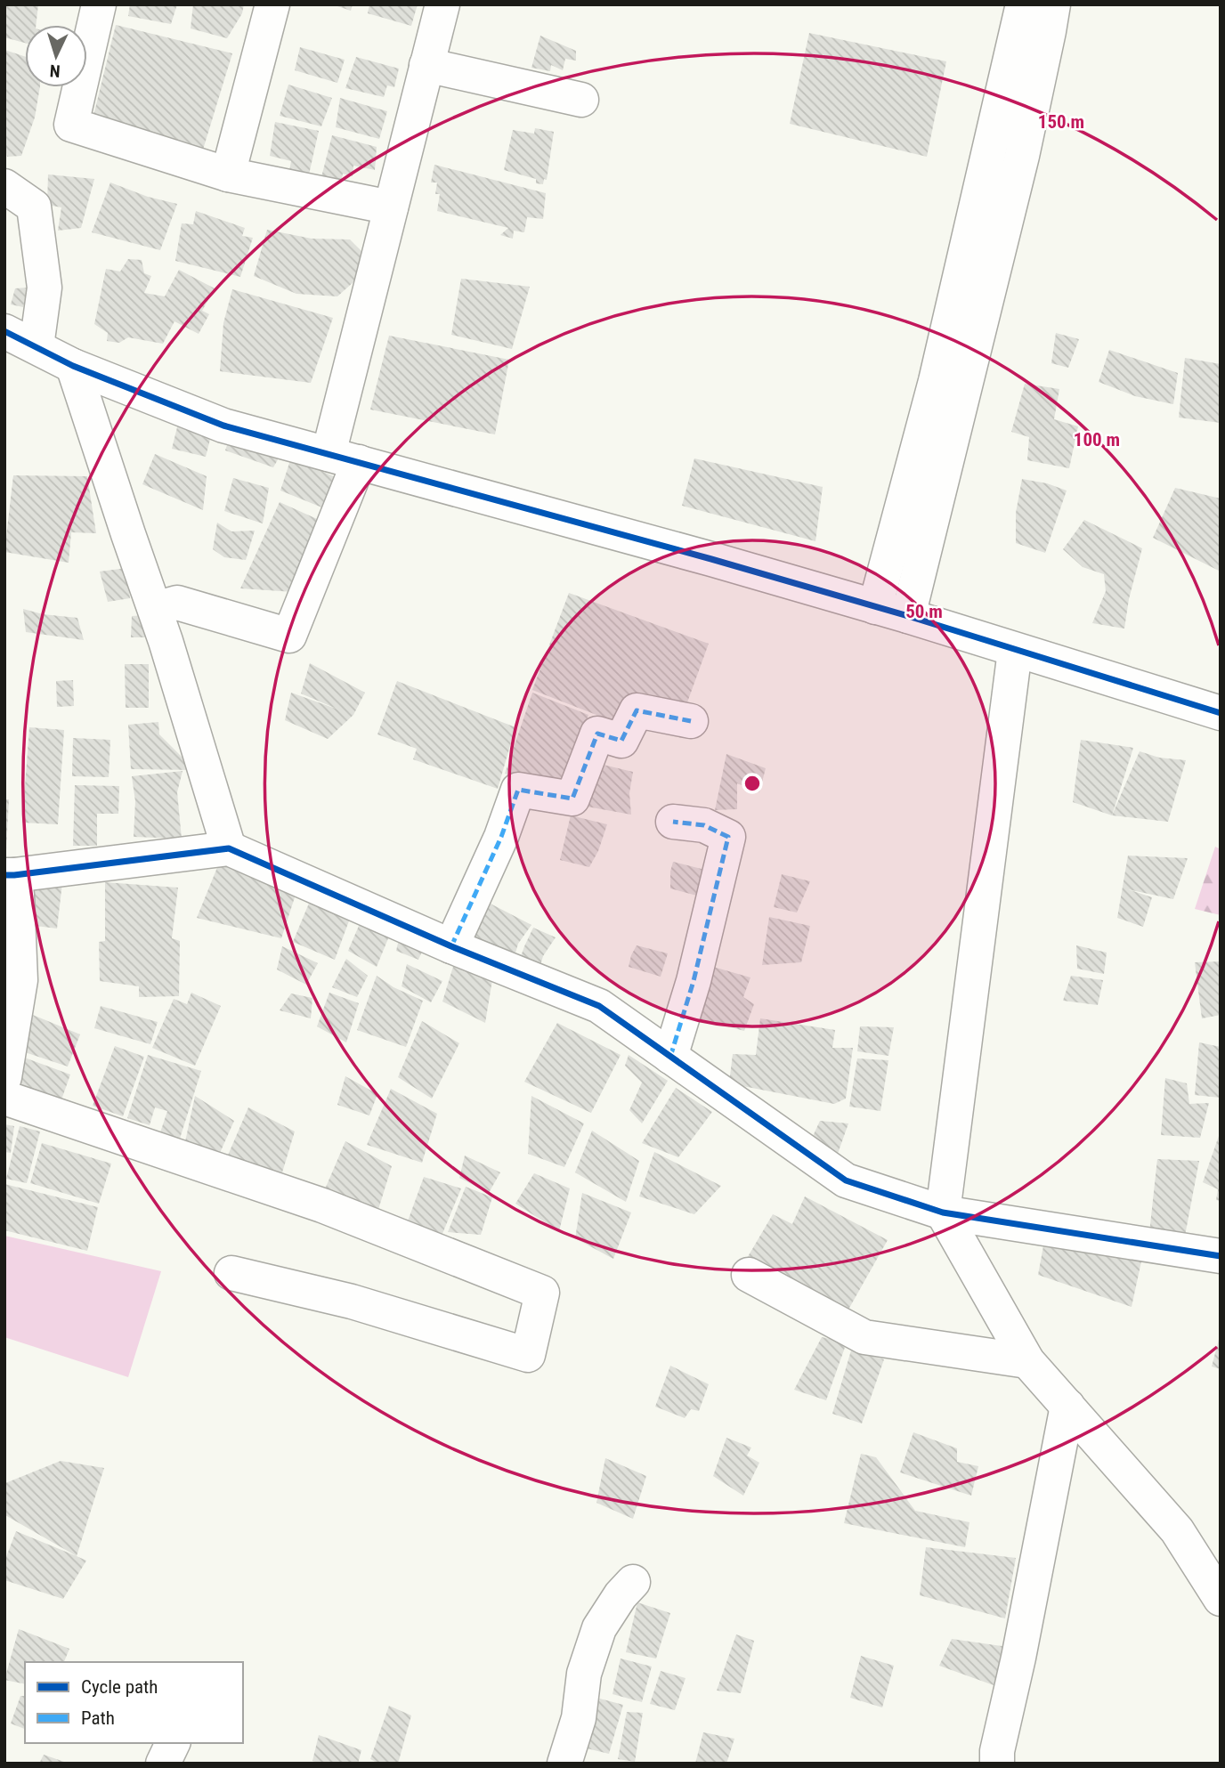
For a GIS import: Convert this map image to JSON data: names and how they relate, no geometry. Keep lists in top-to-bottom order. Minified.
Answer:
{"legend":["Cycle path","Path"],"north":"bottom","rings":["150 m","100 m","50 m"]}
